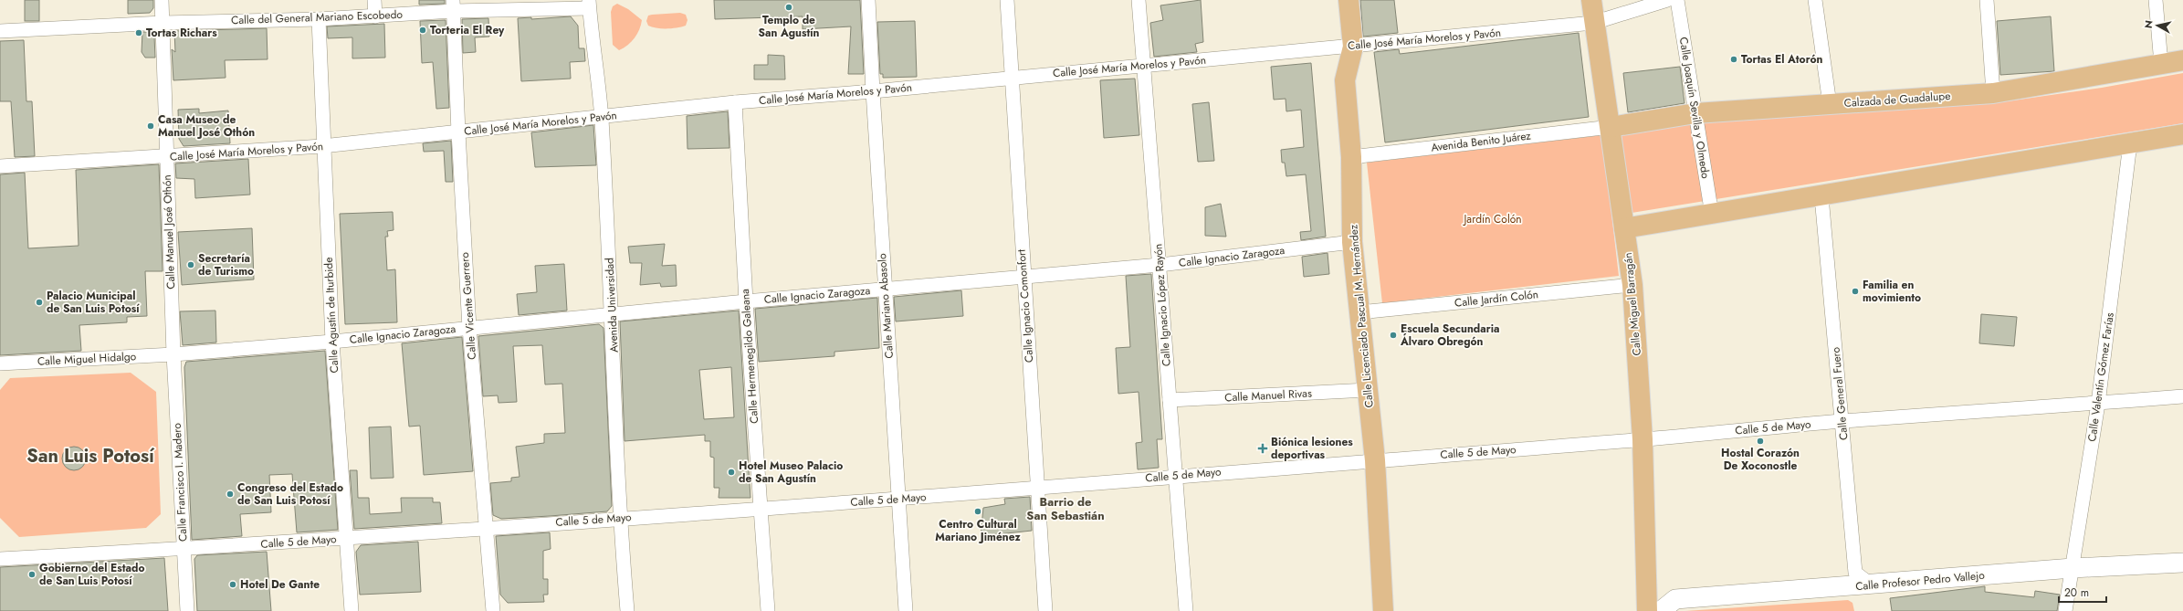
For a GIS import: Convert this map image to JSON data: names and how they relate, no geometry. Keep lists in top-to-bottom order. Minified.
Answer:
{"streets":{"main road":["Calzada de Guadalupe","Calle Miguel Barragán","Calle Licenciado Pascual M. Hernández"],"street":["Calle del General Mariano Escobedo","Calle José María Morelos y Pavón","Calle Joaquín Sevilla y Olmedo","Avenida Benito Juárez","Calle Manuel José Othón","Calle Ignacio Zaragoza","Calle Jardín Colón","Avenida Universidad","Calle Ignacio López Rayón","Calle Vicente Guerrero","Calle Mariano Abasolo","Calle Ignacio Comonfort","Calle Agustín de Iturbide","Calle Hermenegildo Galeana","Calle Miguel Hidalgo","Calle Valentín Gómez Farías","Calle General Fuero","Calle Manuel Rivas","Calle 5 de Mayo","Calle Francisco I. Madero","Calle Profesor Pedro Vallejo"]},"crossings":[["Calle del General Mariano Escobedo","Calle Manuel José Othón"],["Calle del General Mariano Escobedo","Avenida Universidad"],["Calle del General Mariano Escobedo","Calle Vicente Guerrero"],["Calle del General Mariano Escobedo","Calle Agustín de Iturbide"],["Calle José María Morelos y Pavón","Calle Manuel José Othón"],["Calle José María Morelos y Pavón","Calle Miguel Barragán"],["Calle José María Morelos y Pavón","Avenida Universidad"],["Calle José María Morelos y Pavón","Calle Ignacio López Rayón"],["Calle José María Morelos y Pavón","Calle Vicente Guerrero"],["Calle José María Morelos y Pavón","Calle Mariano Abasolo"],["Calle José María Morelos y Pavón","Calle Ignacio Comonfort"],["Calle José María Morelos y Pavón","Calle Agustín de Iturbide"],["Calle José María Morelos y Pavón","Calle Licenciado Pascual M. Hernández"],["Calle José María Morelos y Pavón","Calle Hermenegildo Galeana"],["Calzada de Guadalupe","Calle Joaquín Sevilla y Olmedo"],["Calzada de Guadalupe","Avenida Benito Juárez"],["Calzada de Guadalupe","Calle Miguel Barragán"],["Avenida Benito Juárez","Calle Miguel Barragán"],["Avenida Benito Juárez","Calle Licenciado Pascual M. Hernández"],["Calle Manuel José Othón","Calle Ignacio Zaragoza"],["Calle Manuel José Othón","Calle Miguel Hidalgo"],["Calle Manuel José Othón","Calle Francisco I. Madero"],["Calle Ignacio Zaragoza","Avenida Universidad"],["Calle Ignacio Zaragoza","Calle Ignacio López Rayón"],["Calle Ignacio Zaragoza","Calle Vicente Guerrero"],["Calle Ignacio Zaragoza","Calle Mariano Abasolo"],["Calle Ignacio Zaragoza","Calle Ignacio Comonfort"],["Calle Ignacio Zaragoza","Calle Agustín de Iturbide"],["Calle Ignacio Zaragoza","Calle Licenciado Pascual M. Hernández"],["Calle Ignacio Zaragoza","Calle Hermenegildo Galeana"],["Calle Ignacio Zaragoza","Calle Miguel Hidalgo"],["Calle Ignacio Zaragoza","Calle Francisco I. Madero"],["Calle Jardín Colón","Calle Miguel Barragán"],["Calle Jardín Colón","Calle Licenciado Pascual M. Hernández"],["Calle Miguel Barragán","Calle 5 de Mayo"],["Avenida Universidad","Calle 5 de Mayo"],["Calle Ignacio López Rayón","Calle Manuel Rivas"],["Calle Ignacio López Rayón","Calle 5 de Mayo"],["Calle Vicente Guerrero","Calle 5 de Mayo"],["Calle Mariano Abasolo","Calle 5 de Mayo"],["Calle Ignacio Comonfort","Calle 5 de Mayo"],["Calle Agustín de Iturbide","Calle 5 de Mayo"],["Calle Licenciado Pascual M. Hernández","Calle Manuel Rivas"],["Calle Licenciado Pascual M. Hernández","Calle 5 de Mayo"],["Calle Hermenegildo Galeana","Calle 5 de Mayo"],["Calle Miguel Hidalgo","Calle Francisco I. Madero"],["Calle Valentín Gómez Farías","Calle 5 de Mayo"],["Calle Valentín Gómez Farías","Calle Profesor Pedro Vallejo"],["Calle General Fuero","Calle 5 de Mayo"],["Calle General Fuero","Calle Profesor Pedro Vallejo"],["Calle 5 de Mayo","Calle Francisco I. Madero"]],"districts":["San Luis Potosí","Barrio de San Sebastián"],"parks":["Jardín Colón"],"places":{"other":["Templo de San Agustín","Torteria El Rey","Tortas Richars","Tortas El Atorón","Casa Museo de Manuel José Othón","Secretaría de Turismo","Familia en movimiento","Palacio Municipal de San Luis Potosí","Escuela Secundaria Álvaro Obregón","Hostal Corazón De Xoconostle","Hotel Museo Palacio de San Agustín","Congreso del Estado de San Luis Potosí","Centro Cultural Mariano Jiménez","Gobierno del Estado de San Luis Potosí","Hotel De Gante"],"health":["Biónica lesiones deportivas"]},"scale_bar":"20 m","north":"left"}
